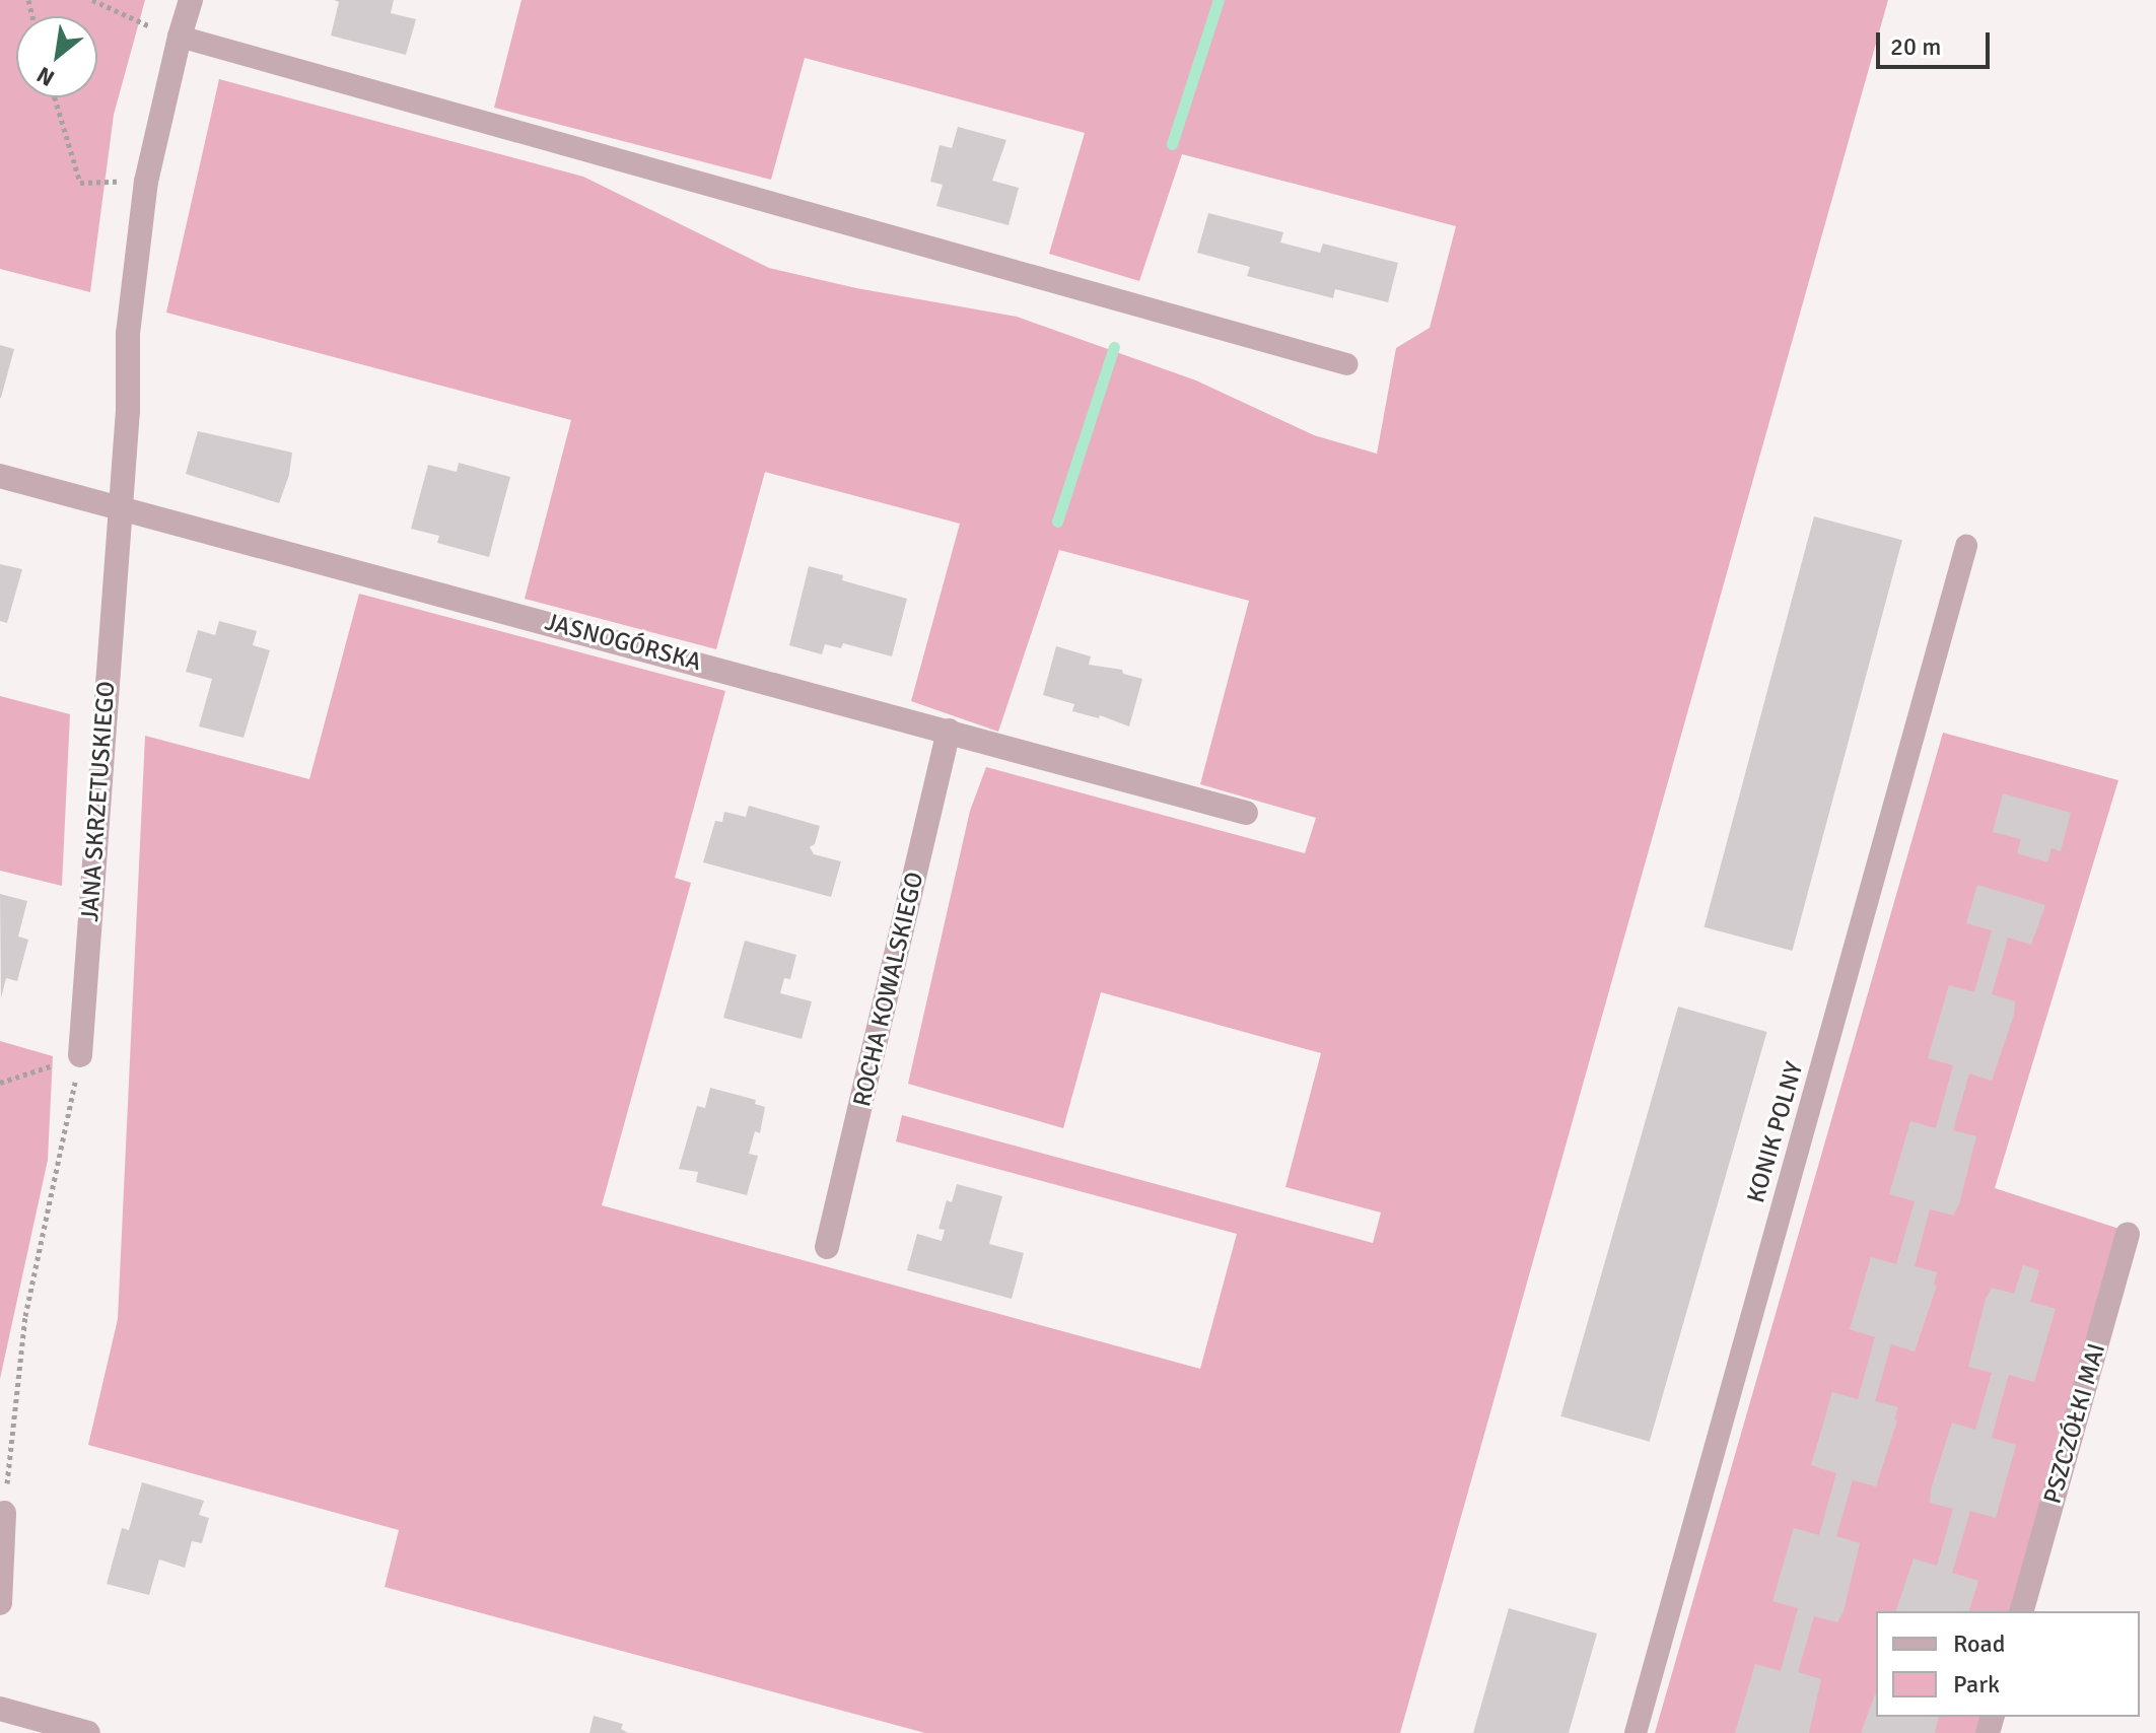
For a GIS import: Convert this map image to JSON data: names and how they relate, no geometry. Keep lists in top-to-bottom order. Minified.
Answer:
{"streets":{"street":["JASNOGÓRSKA","JANA SKRZETUSKIEGO","ROCHA KOWALSKIEGO","PSZCZÓŁKI MAI"],"lane":["KONIK POLNY"]},"crossings":[["JASNOGÓRSKA","JANA SKRZETUSKIEGO"],["JASNOGÓRSKA","ROCHA KOWALSKIEGO"]],"legend":["Road","Park"],"scale_bar":"20 m","north":"bottom left"}
